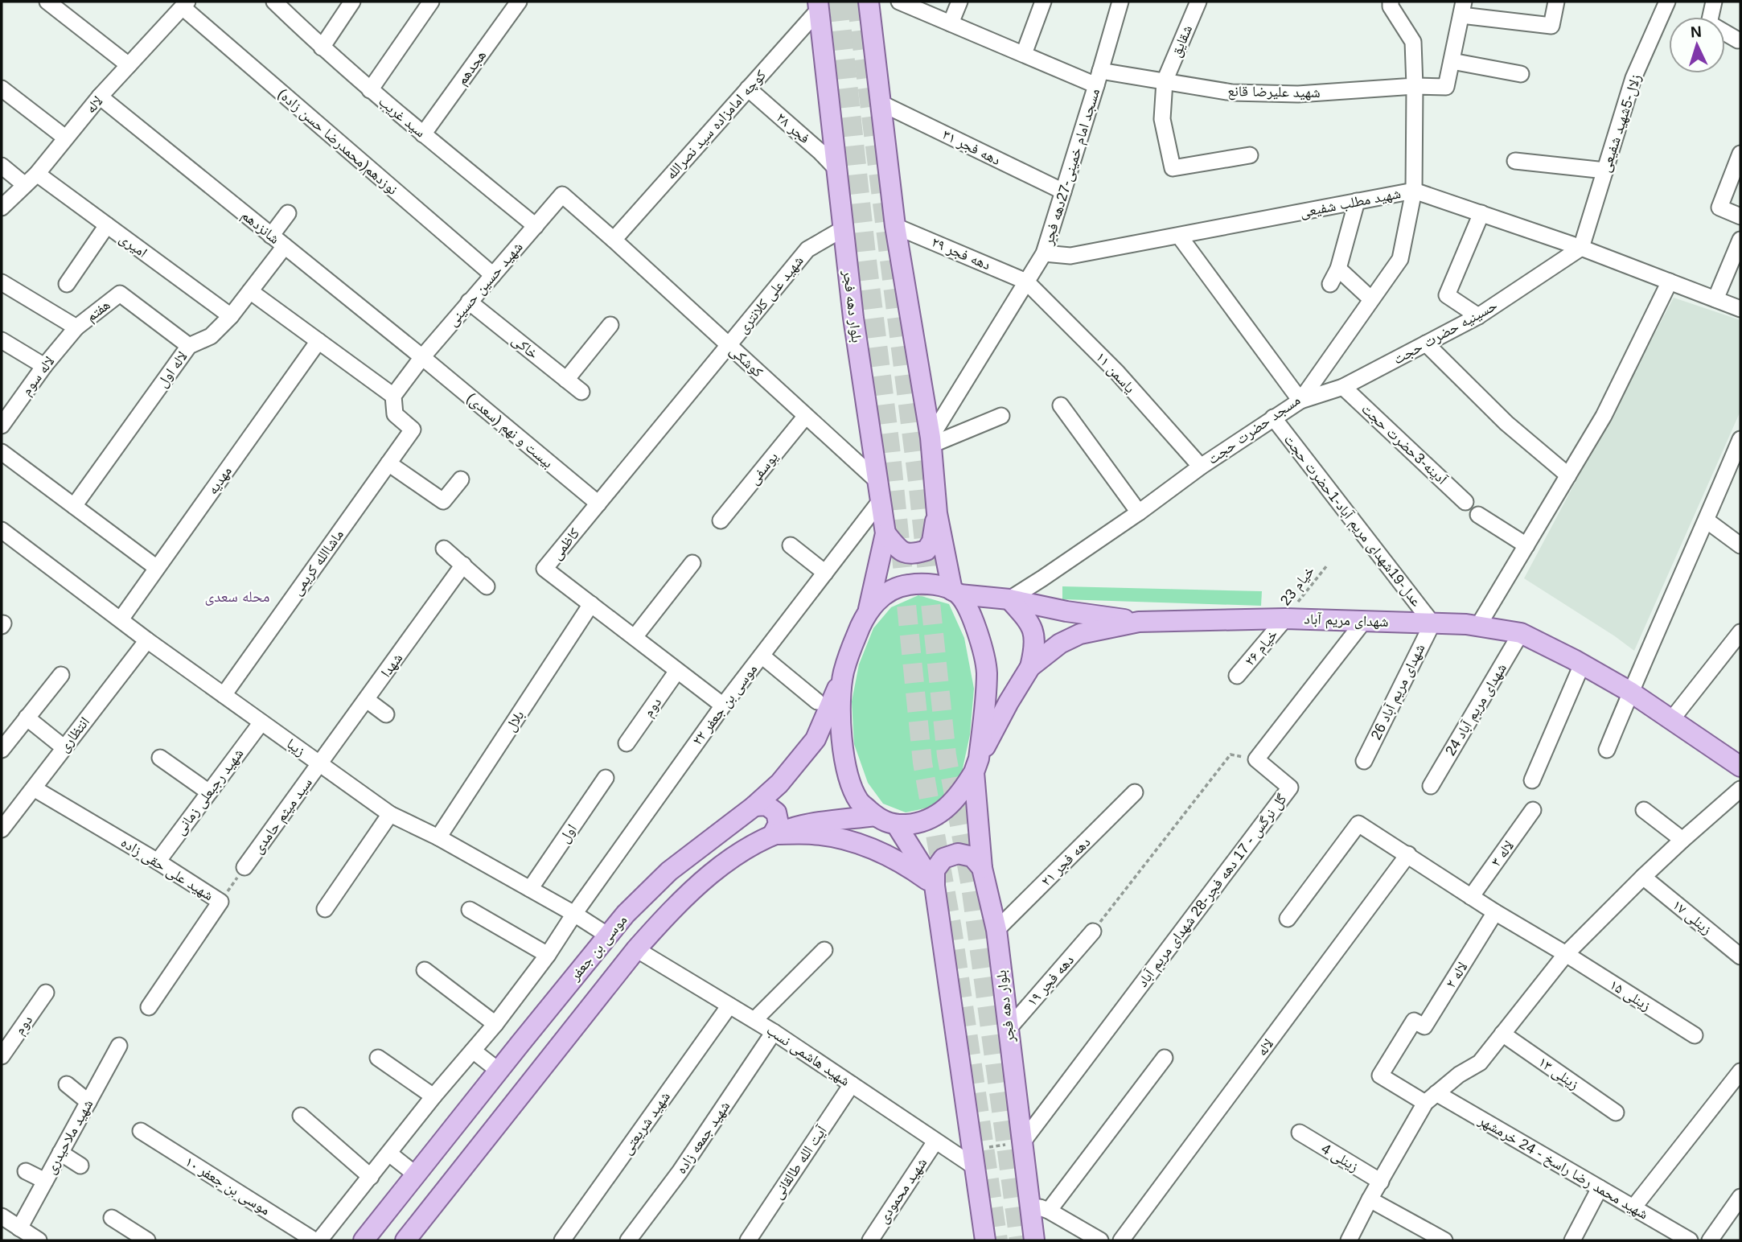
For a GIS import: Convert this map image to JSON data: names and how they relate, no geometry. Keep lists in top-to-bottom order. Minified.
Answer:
{"streets":{"main road":["بلوار دهه فجر","شهدای مریم آباد","موسی بن جعفر"],"street":["شقایق","هجدهم","شهید علیرضا قانع","لاله","سید غریب","زلال-5شهید شفیعی","کوچه امامزاده سید نصرالله","فجر ۲۸","نوزدهم(محمدرضا حسن زاده)","دهه فجر ۳۱","مسجد امام خمینی-27دهه فجر","شهید مطلب شفیعی","شانزدهم","امیری","دهه فجر ۲۹","شهید حسین حسینی","شهید علی کلانتری","هفتم","حسینیه حضرت حجت","خاکی","کوشکی","لاله اول","یاسمن ۱۱","لاله سوم","مسجد حضرت حجت","بیست و نهم (سعدی)","آدینه-3حضرت حجت","یوسفی","مهدیه","عدل-19شهدای مریم آباد-1حضرت حجت","کاظمی","ماشاالله کریمی","خیام ۲۶","شهدا","26 شهدای مریم آباد","موسی بن جعفر ۲۲","دوم","24 شهدای مریم آباد","بلال","انتظاری","زیبا","شهید رجبعلی زمانی","سید میثم حامدی","اول","لاله ۳","دهه فجر ۲۱","شهید علی حقی زاده","گل نرگس - 17 دهه فجر-28 شهدای مریم آباد","زینلی ۱۷","لاله ۲","دهه فجر ۱۹","زینلی ۱۵","شهید هاشمی نسب","زینلی ۱۳","شهید شریعتی","شهید ملاحیدری","شهید جمعه زاده","زینلی 4","آیت الله طالقانی","شهید محمد رضا راسخ - 24 خرمشهر","موسی بن جعفر ۱۰","شهید محمودی"],"path":["خیام 23"]},"crossings":[["شقایق","شهید علیرضا قانع"],["هجدهم","سید غریب"],["شهید علیرضا قانع","مسجد امام خمینی-27دهه فجر"],["شهید علیرضا قانع","مسجد حضرت حجت"],["لاله","نوزدهم(محمدرضا حسن زاده)"],["لاله","شانزدهم"],["لاله","امیری"],["سید غریب","شهید حسین حسینی"],["زلال-5شهید شفیعی","شهید مطلب شفیعی"],["زلال-5شهید شفیعی","حسینیه حضرت حجت"],["کوچه امامزاده سید نصرالله","فجر ۲۸"],["کوچه امامزاده سید نصرالله","شهید حسین حسینی"],["کوچه امامزاده سید نصرالله","بلوار دهه فجر"],["کوچه امامزاده سید نصرالله","کوشکی"],["فجر ۲۸","بلوار دهه فجر"],["نوزدهم(محمدرضا حسن زاده)","شهید حسین حسینی"],["دهه فجر ۳۱","مسجد امام خمینی-27دهه فجر"],["مسجد امام خمینی-27دهه فجر","شهید مطلب شفیعی"],["مسجد امام خمینی-27دهه فجر","دهه فجر ۲۹"],["مسجد امام خمینی-27دهه فجر","یاسمن ۱۱"],["شهید مطلب شفیعی","حسینیه حضرت حجت"],["شهید مطلب شفیعی","مسجد حضرت حجت"],["شانزدهم","شهید حسین حسینی"],["شانزدهم","لاله اول"],["شانزدهم","بیست و نهم (سعدی)"],["امیری","لاله اول"],["دهه فجر ۲۹","یاسمن ۱۱"],["شهید حسین حسینی","خاکی"],["شهید حسین حسینی","کوشکی"],["شهید حسین حسینی","بیست و نهم (سعدی)"],["شهید حسین حسینی","ماشاالله کریمی"],["شهید علی کلانتری","بلوار دهه فجر"],["شهید علی کلانتری","کوشکی"],["شهید علی کلانتری","کاظمی"],["بلوار دهه فجر","کوشکی"],["بلوار دهه فجر","شهدای مریم آباد"],["بلوار دهه فجر","موسی بن جعفر ۲۲"],["بلوار دهه فجر","دهه فجر ۲۱"],["بلوار دهه فجر","گل نرگس - 17 دهه فجر-28 شهدای مریم آباد"],["بلوار دهه فجر","موسی بن جعفر"],["بلوار دهه فجر","دهه فجر ۱۹"],["هفتم","لاله اول"],["هفتم","لاله سوم"],["حسینیه حضرت حجت","مسجد حضرت حجت"],["حسینیه حضرت حجت","آدینه-3حضرت حجت"],["کوشکی","یوسفی"],["کوشکی","کاظمی"],["کوشکی","موسی بن جعفر ۲۲"],["یاسمن ۱۱","مسجد حضرت حجت"],["مسجد حضرت حجت","عدل-19شهدای مریم آباد-1حضرت حجت"],["بیست و نهم (سعدی)","کاظمی"],["مهدیه","زیبا"],["عدل-19شهدای مریم آباد-1حضرت حجت","شهدای مریم آباد"],["عدل-19شهدای مریم آباد-1حضرت حجت","26 شهدای مریم آباد"],["کاظمی","موسی بن جعفر ۲۲"],["کاظمی","دوم"],["کاظمی","بلال"],["ماشاالله کریمی","زیبا"],["خیام 23","شهدای مریم آباد"],["خیام 23","خیام ۲۶"],["شهدای مریم آباد","خیام ۲۶"],["شهدای مریم آباد","26 شهدای مریم آباد"],["شهدای مریم آباد","24 شهدای مریم آباد"],["شهدای مریم آباد","موسی بن جعفر"],["شهدا","زیبا"],["شهدا","سید میثم حامدی"],["موسی بن جعفر ۲۲","زیبا"],["بلال","زیبا"],["انتظاری","زیبا"],["انتظاری","شهید علی حقی زاده"],["زیبا","شهید رجبعلی زمانی"],["زیبا","سید میثم حامدی"],["زیبا","اول"],["زیبا","موسی بن جعفر"],["شهید رجبعلی زمانی","شهید علی حقی زاده"],["لاله ۲","شهید محمد رضا راسخ - 24 خرمشهر"],["شهید هاشمی نسب","شهید شریعتی"],["شهید هاشمی نسب","شهید جمعه زاده"],["شهید هاشمی نسب","آیت الله طالقانی"],["شهید هاشمی نسب","شهید محمودی"]],"districts":["محله سعدی"],"north":"top"}
